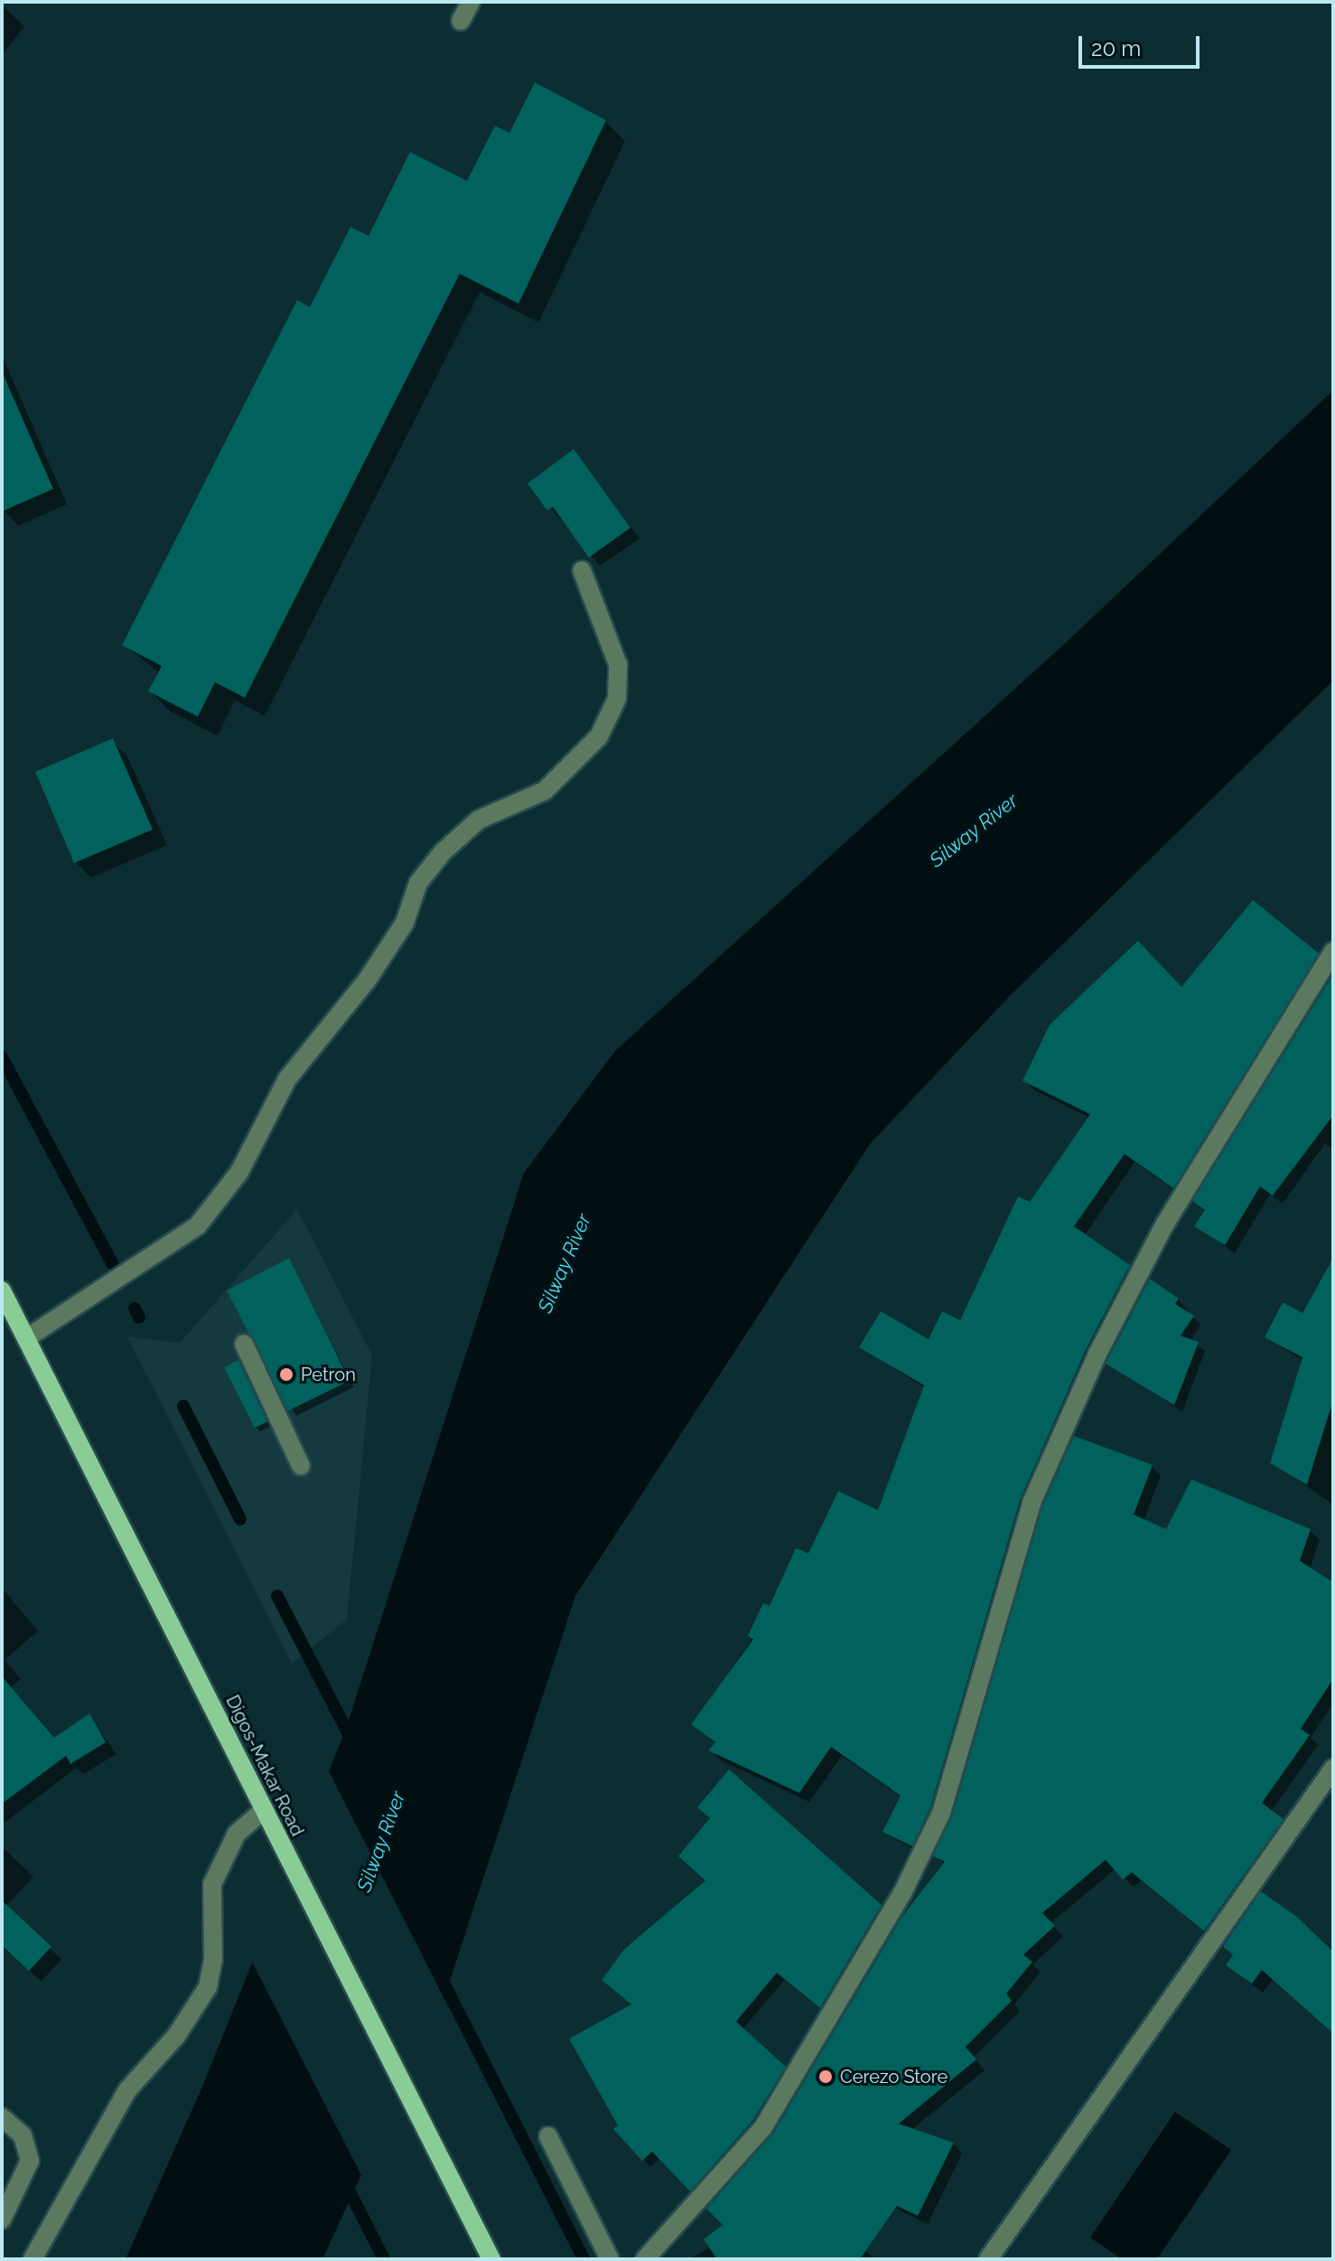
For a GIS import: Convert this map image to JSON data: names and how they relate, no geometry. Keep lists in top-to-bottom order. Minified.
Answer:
{"streets":{"main road":["Digos-Makar Road"]},"water":["Silway River"],"places":["Petron","Cerezo Store"],"scale_bar":"20 m"}
